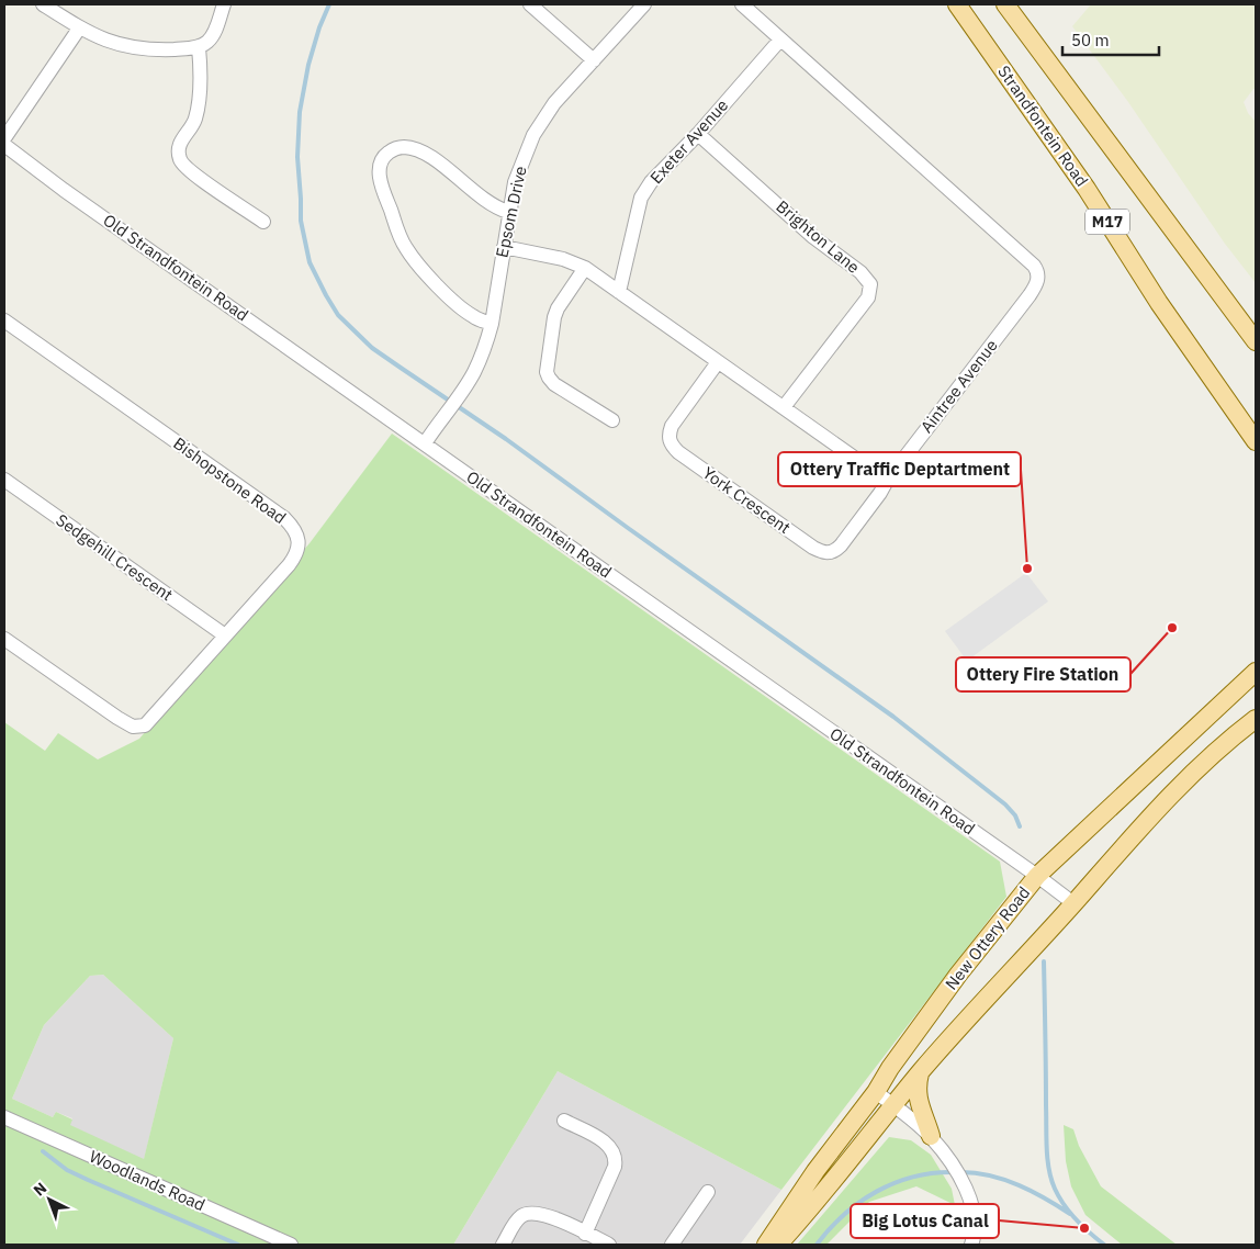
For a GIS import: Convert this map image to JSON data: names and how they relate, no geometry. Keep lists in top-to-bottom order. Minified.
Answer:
{"streets":{"main road":["Strandfontein Road","M17","New Ottery Road"],"street":["Exeter Avenue","Epsom Drive","Brighton Lane","Old Strandfontein Road","Aintree Avenue","Bishopstone Road","York Crescent","Sedgehill Crescent","Woodlands Road"]},"crossings":[["Exeter Avenue","Brighton Lane"],["Exeter Avenue","Aintree Avenue"],["Epsom Drive","Old Strandfontein Road"],["Old Strandfontein Road","New Ottery Road"],["Aintree Avenue","York Crescent"],["Bishopstone Road","Sedgehill Crescent"]],"places":["Ottery Traffic Deptartment","Ottery Fire Station","Big Lotus Canal"],"scale_bar":"50 m","north":"top left"}
